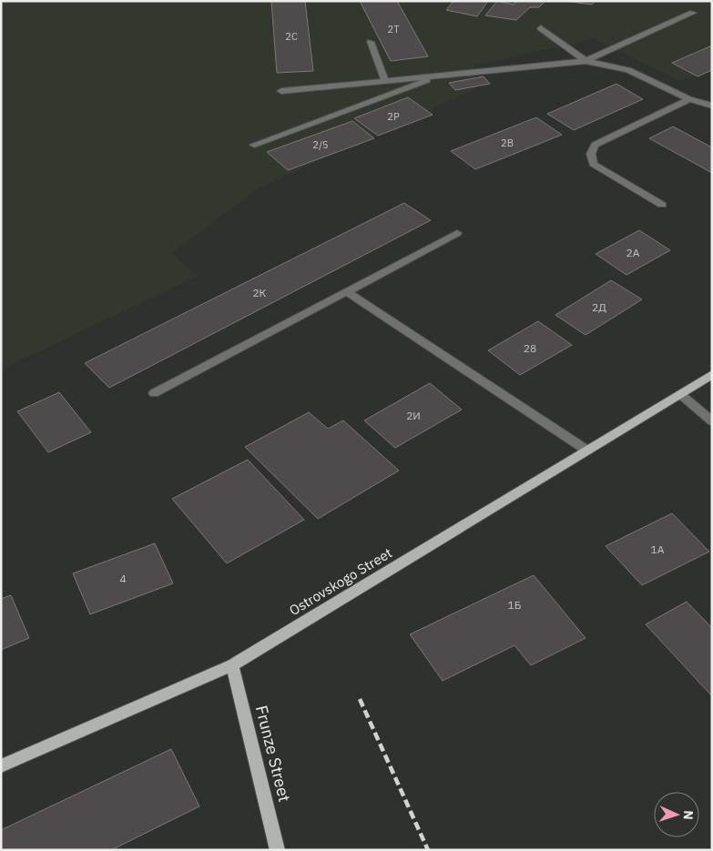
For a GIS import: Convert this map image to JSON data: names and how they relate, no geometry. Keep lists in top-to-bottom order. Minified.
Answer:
{"streets":{"main road":["Ostrovskogo Street","Frunze Street"]},"crossings":[["Ostrovskogo Street","Frunze Street"]],"house_numbers":["2Т","2С","2Р","2В","2/5","2А","2К","2Д","28","2И","1А","4","1Б"],"north":"right"}
